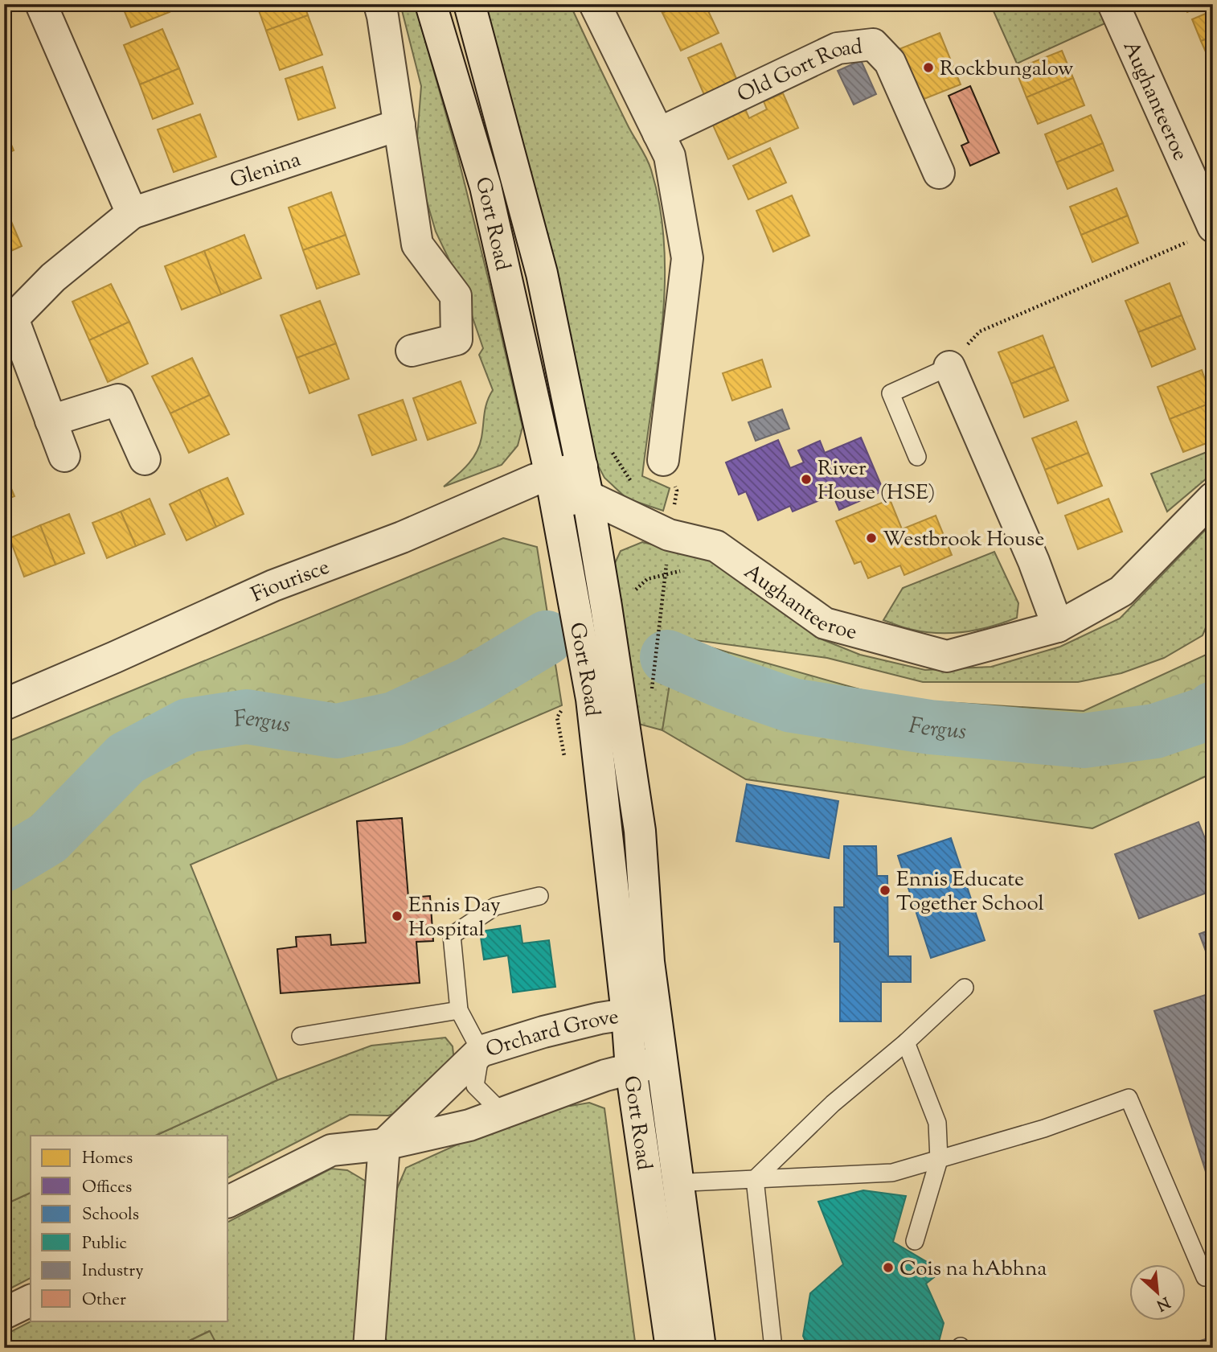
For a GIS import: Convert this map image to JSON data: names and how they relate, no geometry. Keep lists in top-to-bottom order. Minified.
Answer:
{"streets":{"street":["Old Gort Road","Aughanteeroe","Glenina","Gort Road","Fiourisce","Orchard Grove"]},"crossings":[["Aughanteeroe","Gort Road"],["Gort Road","Fiourisce"],["Gort Road","Orchard Grove"]],"water":["Fergus"],"places":["Rockbungalow","River House (HSE)","Westbrook House","Ennis Educate Together School","Ennis Day Hospital","Cois na hAbhna"],"legend":["Homes","Offices","Schools","Public","Industry","Other"],"north":"bottom right"}
